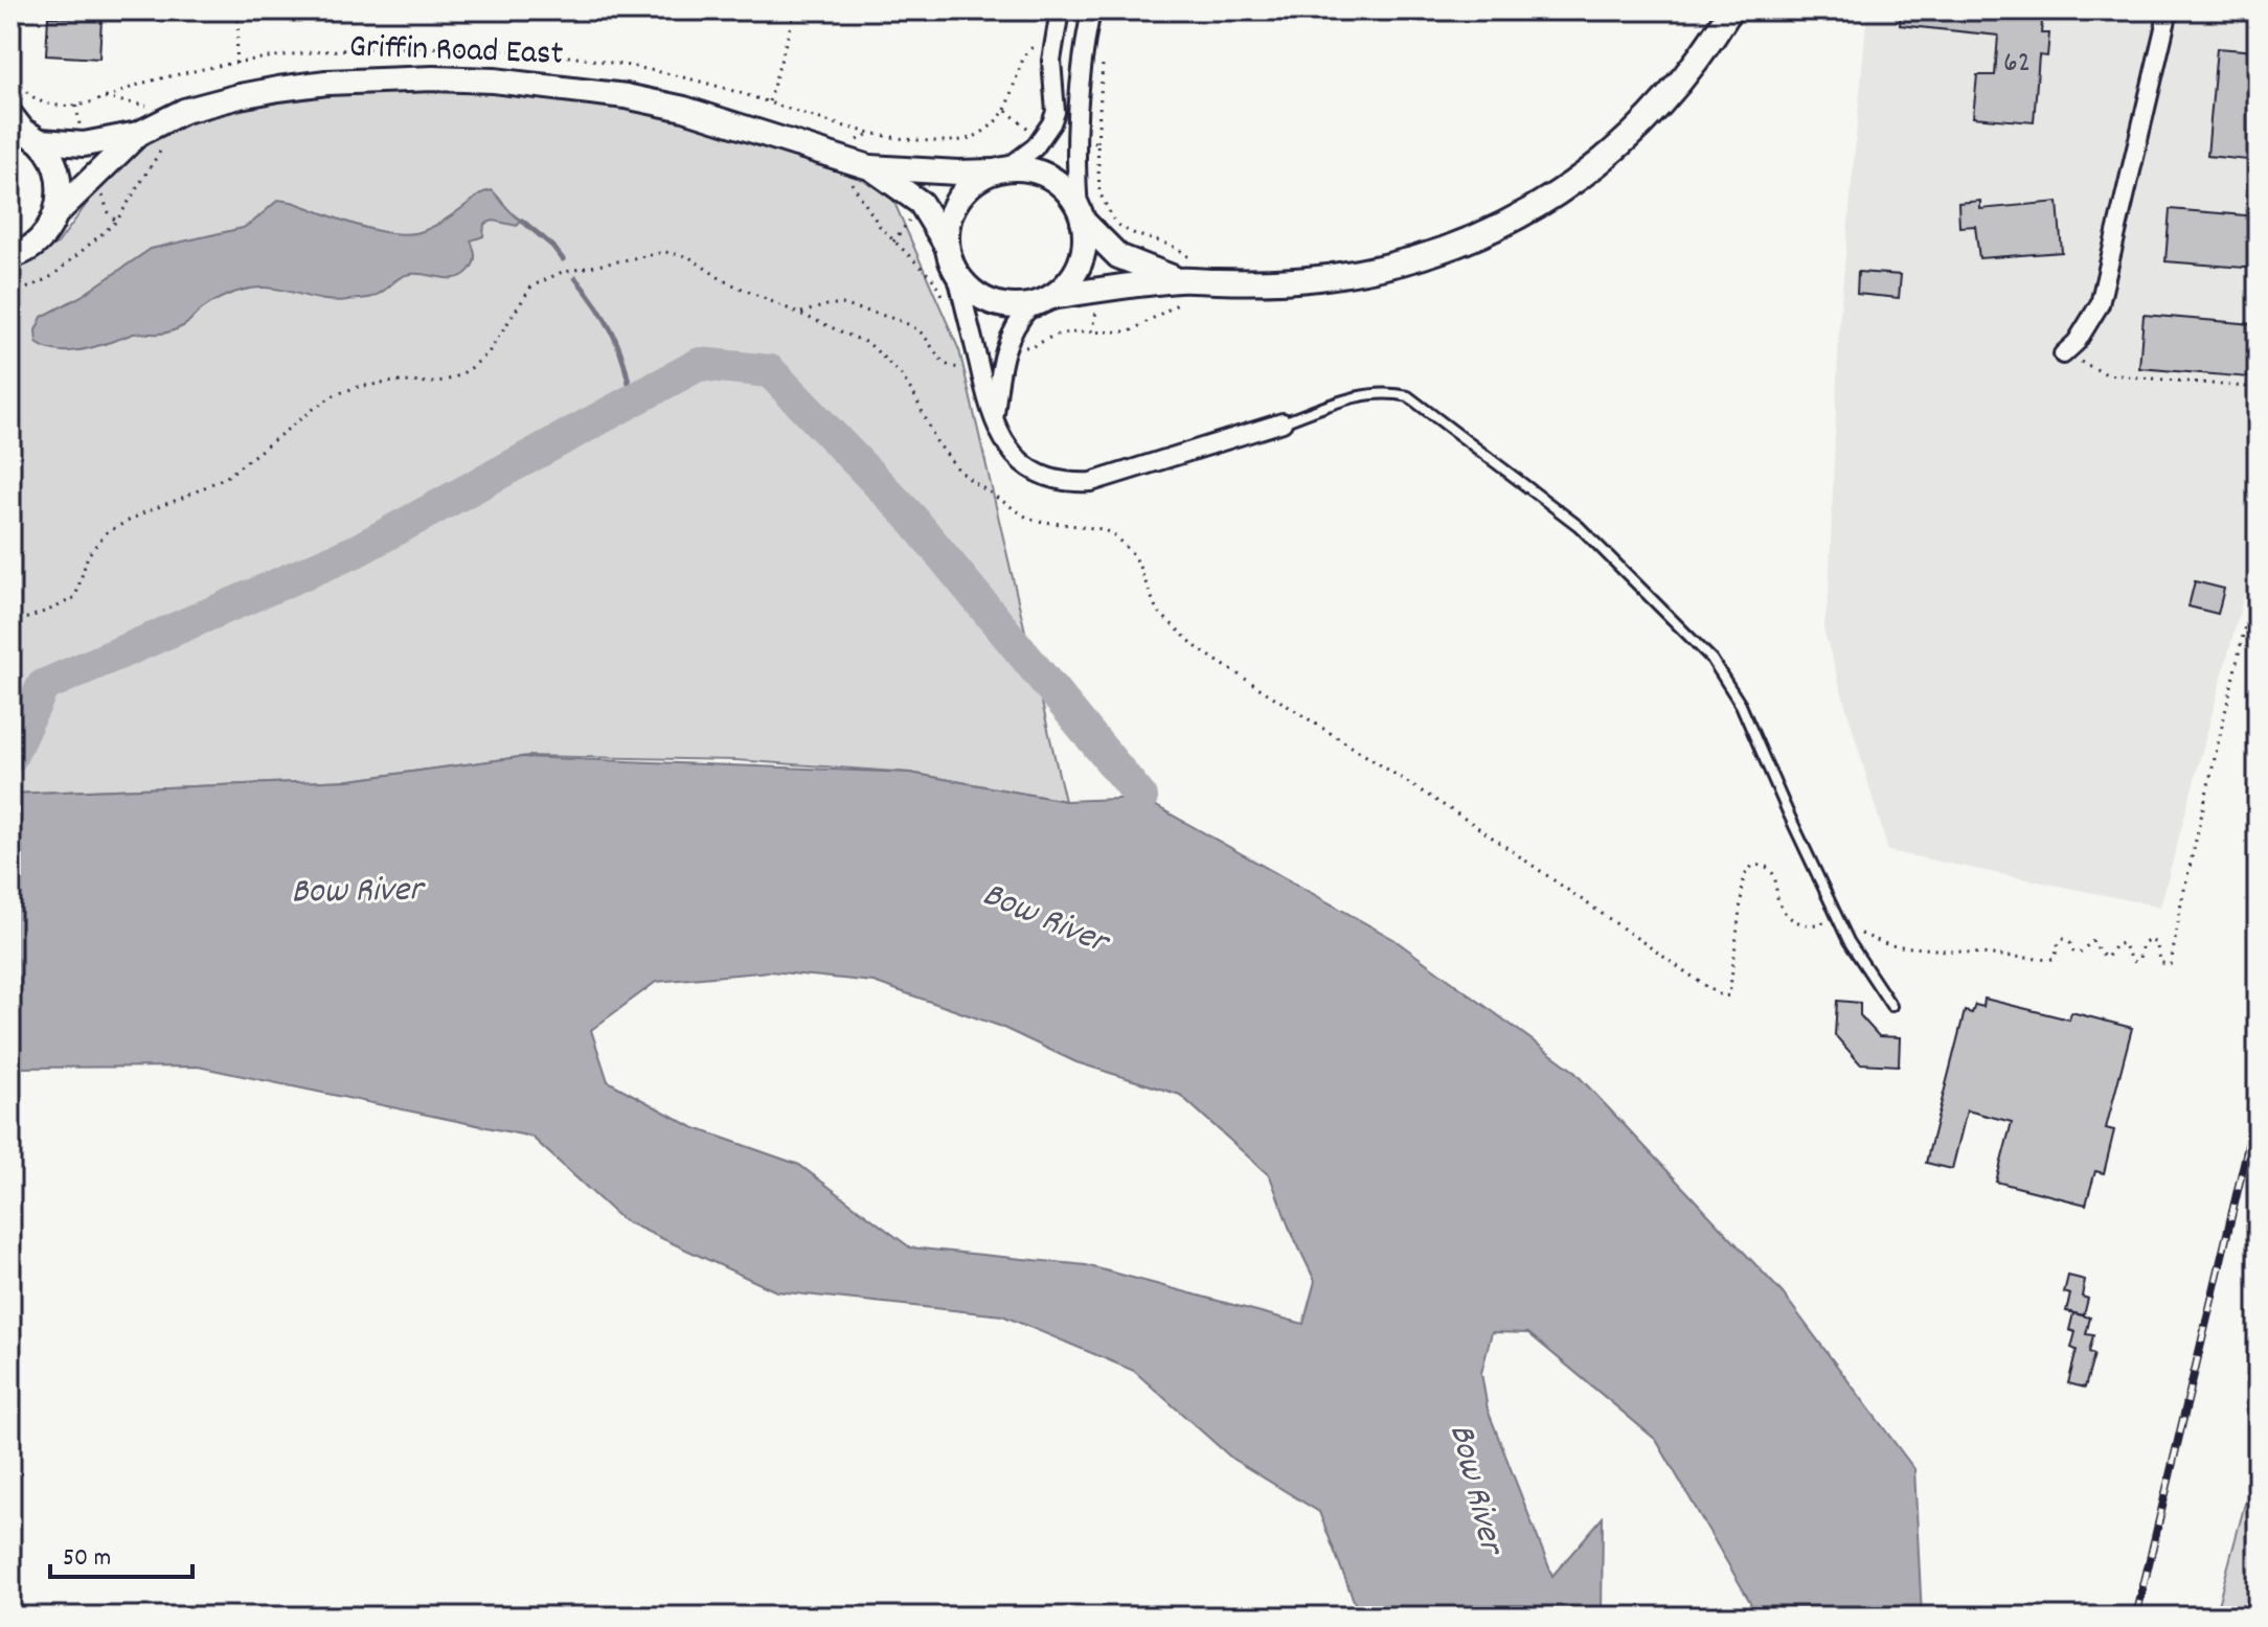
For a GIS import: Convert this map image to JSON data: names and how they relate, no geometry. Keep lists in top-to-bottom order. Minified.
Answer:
{"streets":{"main road":["Griffin Road East"]},"water":["Bow River"],"house_numbers":["62"],"scale_bar":"50 m"}
